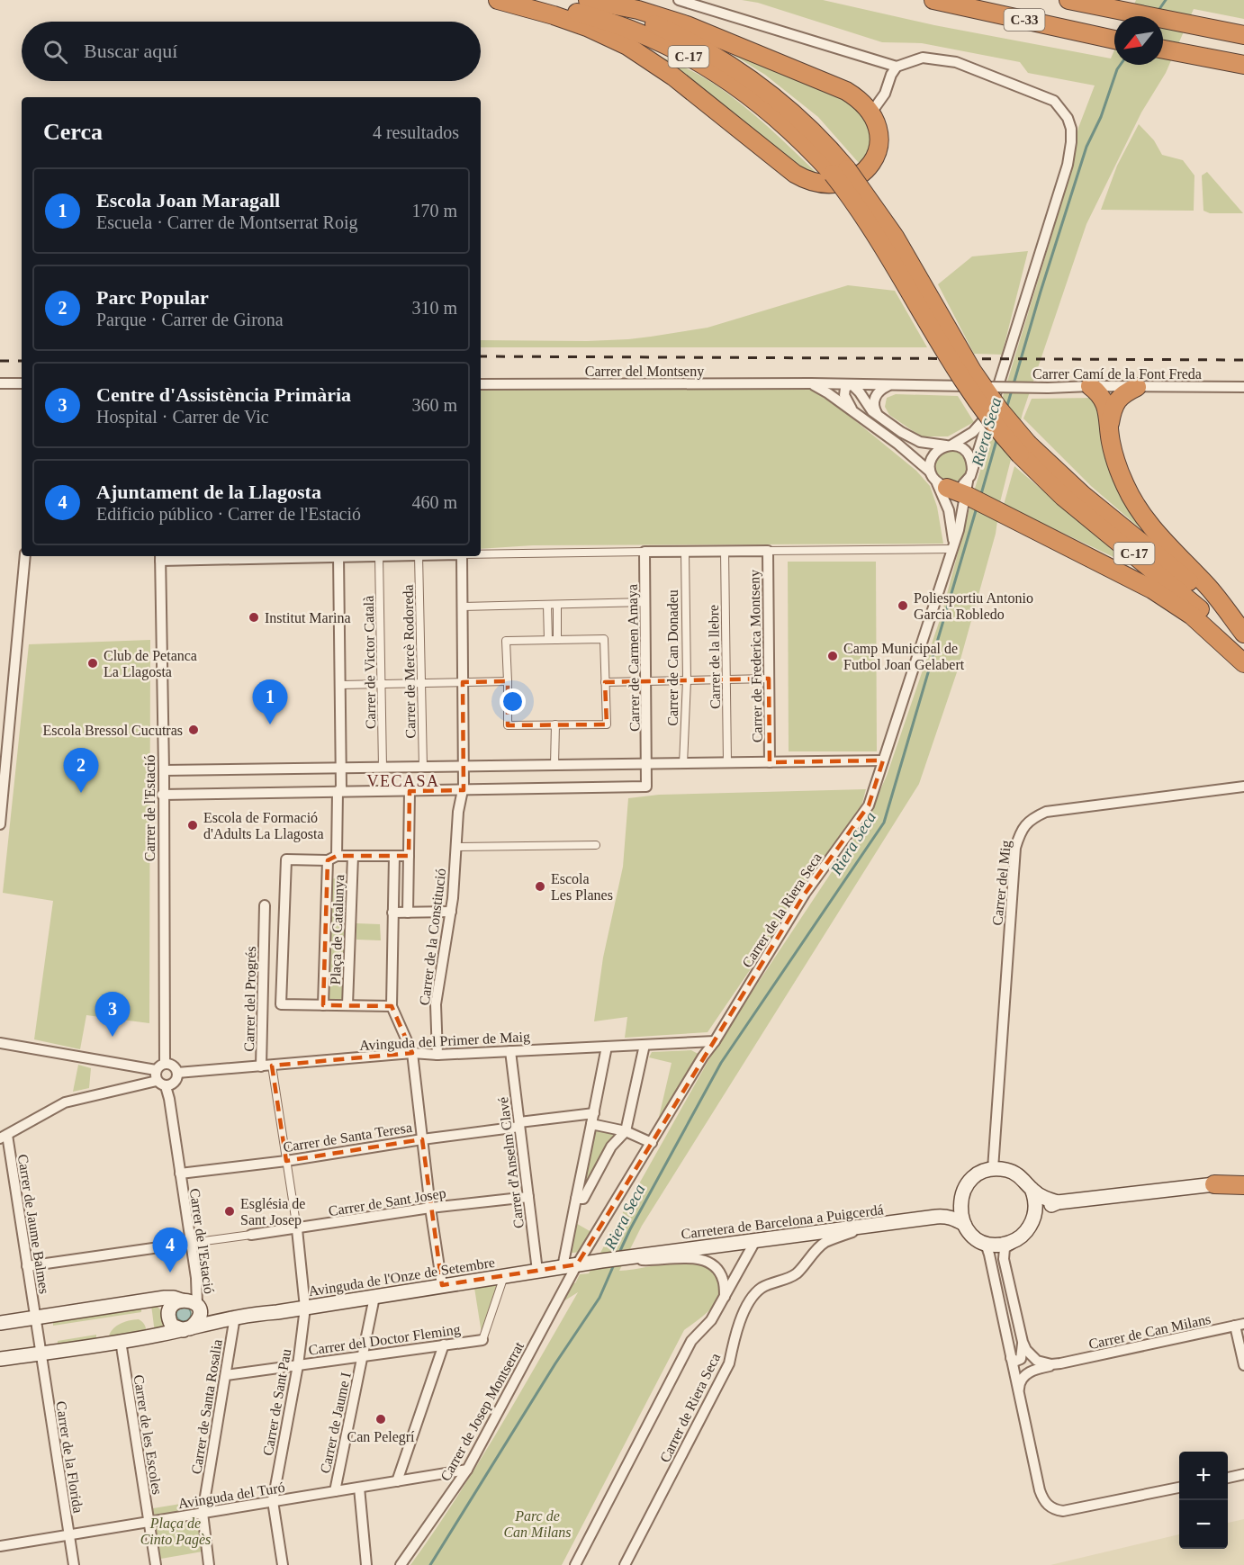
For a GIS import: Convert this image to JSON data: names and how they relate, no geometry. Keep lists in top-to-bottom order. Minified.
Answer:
{"streets":{"highway":["C-33","C-17"],"main road":["Carretera de Barcelona a Puigcerdá","Avinguda de l'Onze de Setembre"],"street":["Carrer del Montseny","Carrer Camí de la Font Freda","Carrer de Frederica Montseny","Carrer de la llebre","Carrer de Carmen Amaya","Carrer de Can Donadeu","Carrer de Mercè Rodoreda","Carrer de Victor Català","Carrer de l'Estació","Carrer del Mig","Carrer de la Riera Seca","Plaça de Catalunya","Carrer de la Constitució","Carrer del Progrés","Avinguda del Primer de Maig","Carrer de Santa Teresa","Carrer d'Anselm Clavé","Carrer de Sant Josep","Carrer de Jaume Balmes","Carrer de Can Milans","Carrer del Doctor Fleming","Carrer de Sant Pau","Carrer de Santa Rosalia","Carrer de Riera Seca","Carrer de Josep Montserrat","Carrer de Jaume I","Carrer de les Escoles","Carrer de la Florida","Avinguda del Turó"]},"crossings":[["Carrer del Montseny","Carrer Camí de la Font Freda"],["Carrer de Carmen Amaya","Carrer de la Constitució"],["Carrer de l'Estació","Avinguda del Primer de Maig"],["Carrer de l'Estació","Carrer de Santa Teresa"],["Carrer de l'Estació","Avinguda de l'Onze de Setembre"],["Carrer del Mig","Carretera de Barcelona a Puigcerdá"],["Carrer del Mig","Carrer de Can Milans"],["Carrer de la Riera Seca","Avinguda del Primer de Maig"],["Carrer de la Riera Seca","Carrer de Santa Teresa"],["Carrer de la Riera Seca","Carretera de Barcelona a Puigcerdá"],["Carrer de la Riera Seca","Avinguda de l'Onze de Setembre"],["Carrer de la Riera Seca","Carrer de Josep Montserrat"],["Carrer de la Constitució","Avinguda del Primer de Maig"],["Carrer del Progrés","Avinguda del Primer de Maig"],["Avinguda del Primer de Maig","Carrer d'Anselm Clavé"],["Carrer de Santa Teresa","Carrer d'Anselm Clavé"],["Carrer d'Anselm Clavé","Carrer de Sant Josep"],["Carrer d'Anselm Clavé","Avinguda de l'Onze de Setembre"],["Carrer de Sant Josep","Carrer de Sant Pau"],["Carretera de Barcelona a Puigcerdá","Avinguda de l'Onze de Setembre"],["Carretera de Barcelona a Puigcerdá","Carrer de Can Milans"],["Carretera de Barcelona a Puigcerdá","Carrer de Riera Seca"],["Carretera de Barcelona a Puigcerdá","Carrer de Josep Montserrat"],["Avinguda de l'Onze de Setembre","Carrer de Sant Pau"],["Avinguda de l'Onze de Setembre","Carrer de Santa Rosalia"],["Avinguda de l'Onze de Setembre","Carrer de Josep Montserrat"],["Avinguda de l'Onze de Setembre","Carrer de Jaume I"],["Avinguda de l'Onze de Setembre","Carrer de les Escoles"],["Avinguda de l'Onze de Setembre","Carrer de la Florida"],["Carrer del Doctor Fleming","Carrer de Sant Pau"],["Carrer del Doctor Fleming","Carrer de Santa Rosalia"],["Carrer del Doctor Fleming","Carrer de Jaume I"],["Carrer de Sant Pau","Avinguda del Turó"],["Carrer de Santa Rosalia","Avinguda del Turó"],["Carrer de Josep Montserrat","Avinguda del Turó"],["Carrer de Jaume I","Avinguda del Turó"],["Carrer de les Escoles","Avinguda del Turó"],["Carrer de la Florida","Avinguda del Turó"]],"districts":["VECASA"],"water":["Riera Seca"],"parks":["Parc de Can Milans","Plaça de Cinto Pagès"],"places":["Poliesportiu Antonio Garcia Robledo","Institut Marina","Camp Municipal de Futbol Joan Gelabert","Club de Petanca La Llagosta","Escola Bressol Cucutras","Escola de Formació d'Adults La Llagosta","Escola Les Planes","Església de Sant Josep","Can Pelegrí"],"north":"bottom left","page":{"search":"Buscar aquí","heading":["Cerca","4 resultados"],"list":[{"mark":"1","name":"Escola Joan Maragall","note":"Escuela · Carrer de Montserrat Roig","value":"170 m"},{"mark":"2","name":"Parc Popular","note":"Parque · Carrer de Girona","value":"310 m"},{"mark":"3","name":"Centre d'Assistència Primària","note":"Hospital · Carrer de Vic","value":"360 m"},{"mark":"4","name":"Ajuntament de la Llagosta","note":"Edificio público · Carrer de l'Estació","value":"460 m"}],"pins":["1","2","3","4"],"map_buttons":["+","−"]}}
